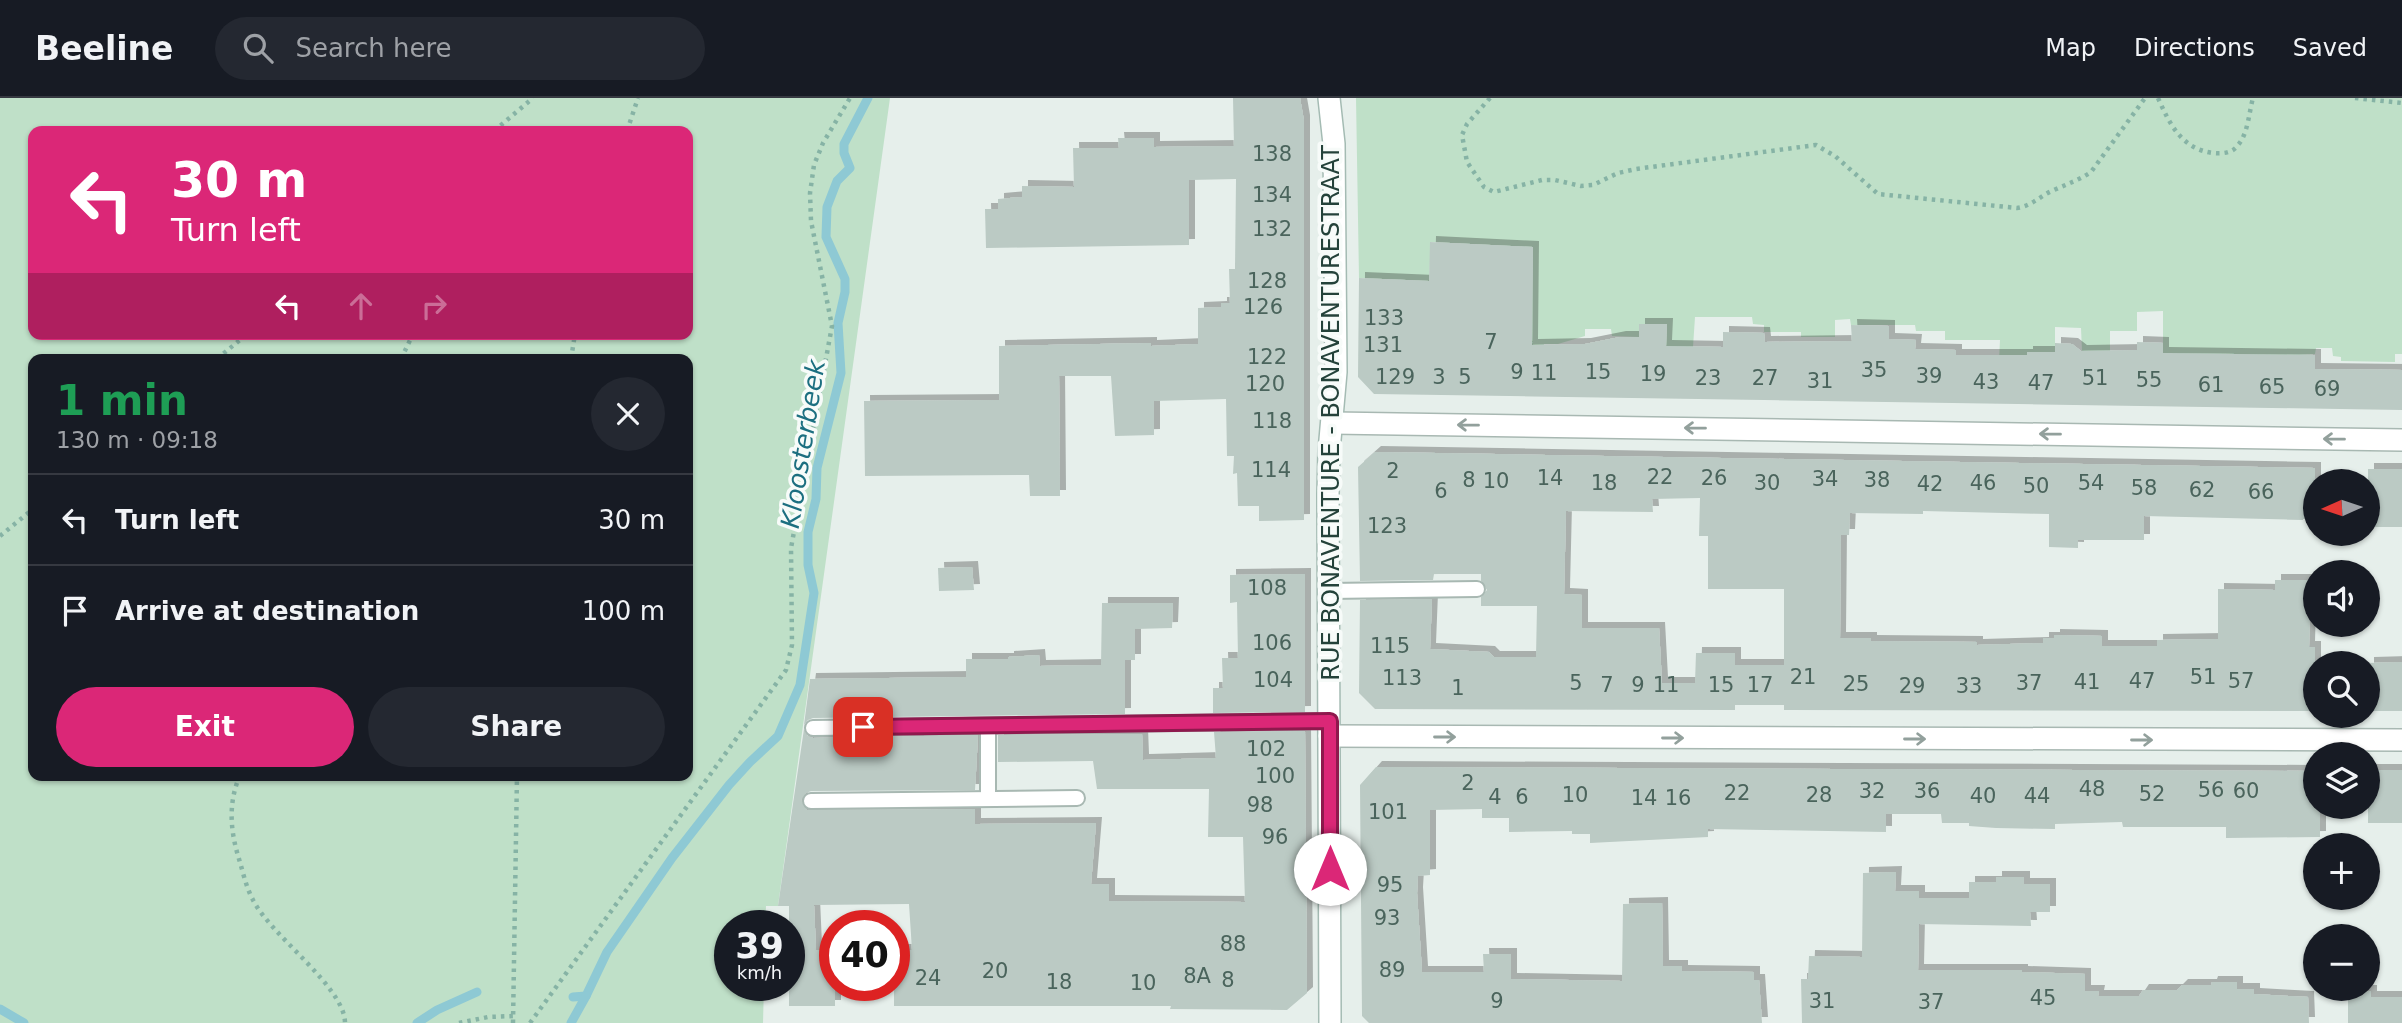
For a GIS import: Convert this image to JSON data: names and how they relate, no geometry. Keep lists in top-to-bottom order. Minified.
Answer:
{"streets":{"street":["RUE BONAVENTURE - BONAVENTURESTRAAT"]},"water":["Kloosterbeek"],"house_numbers":["138","134","132","128","126","133","7","131","122","35","9","15","11","19","39","129","3","5","23","27","51","55","31","43","47","120","61","65","69","118","114","2","22","14","26","34","8","38","10","18","30","46","54","42","50","58","62","6","66","123","108","106","115","21","51","113","104","47","57","41","5","37","25","7","9","11","15","17","29","33","1","102","100","2","48","56","32","36","60","22","52","10","28","40","44","4","6","14","16","98","101","96","95","93","88","89","20","8A","24","8","18","10","45","9","31","37"],"north":"left","page":{"header":"Beeline","search":"Search here","nav":["Map","Directions","Saved"],"turn":["30 m","Turn left"],"heading":["1 min","130 m · 09:18"],"map_buttons":["+","−"],"list":[{"name":"Turn left","value":"30 m"},{"name":"Arrive at destination","value":"100 m"}],"buttons":["Exit","Share"],"speed":"39 km/h","limit":"40"}}
